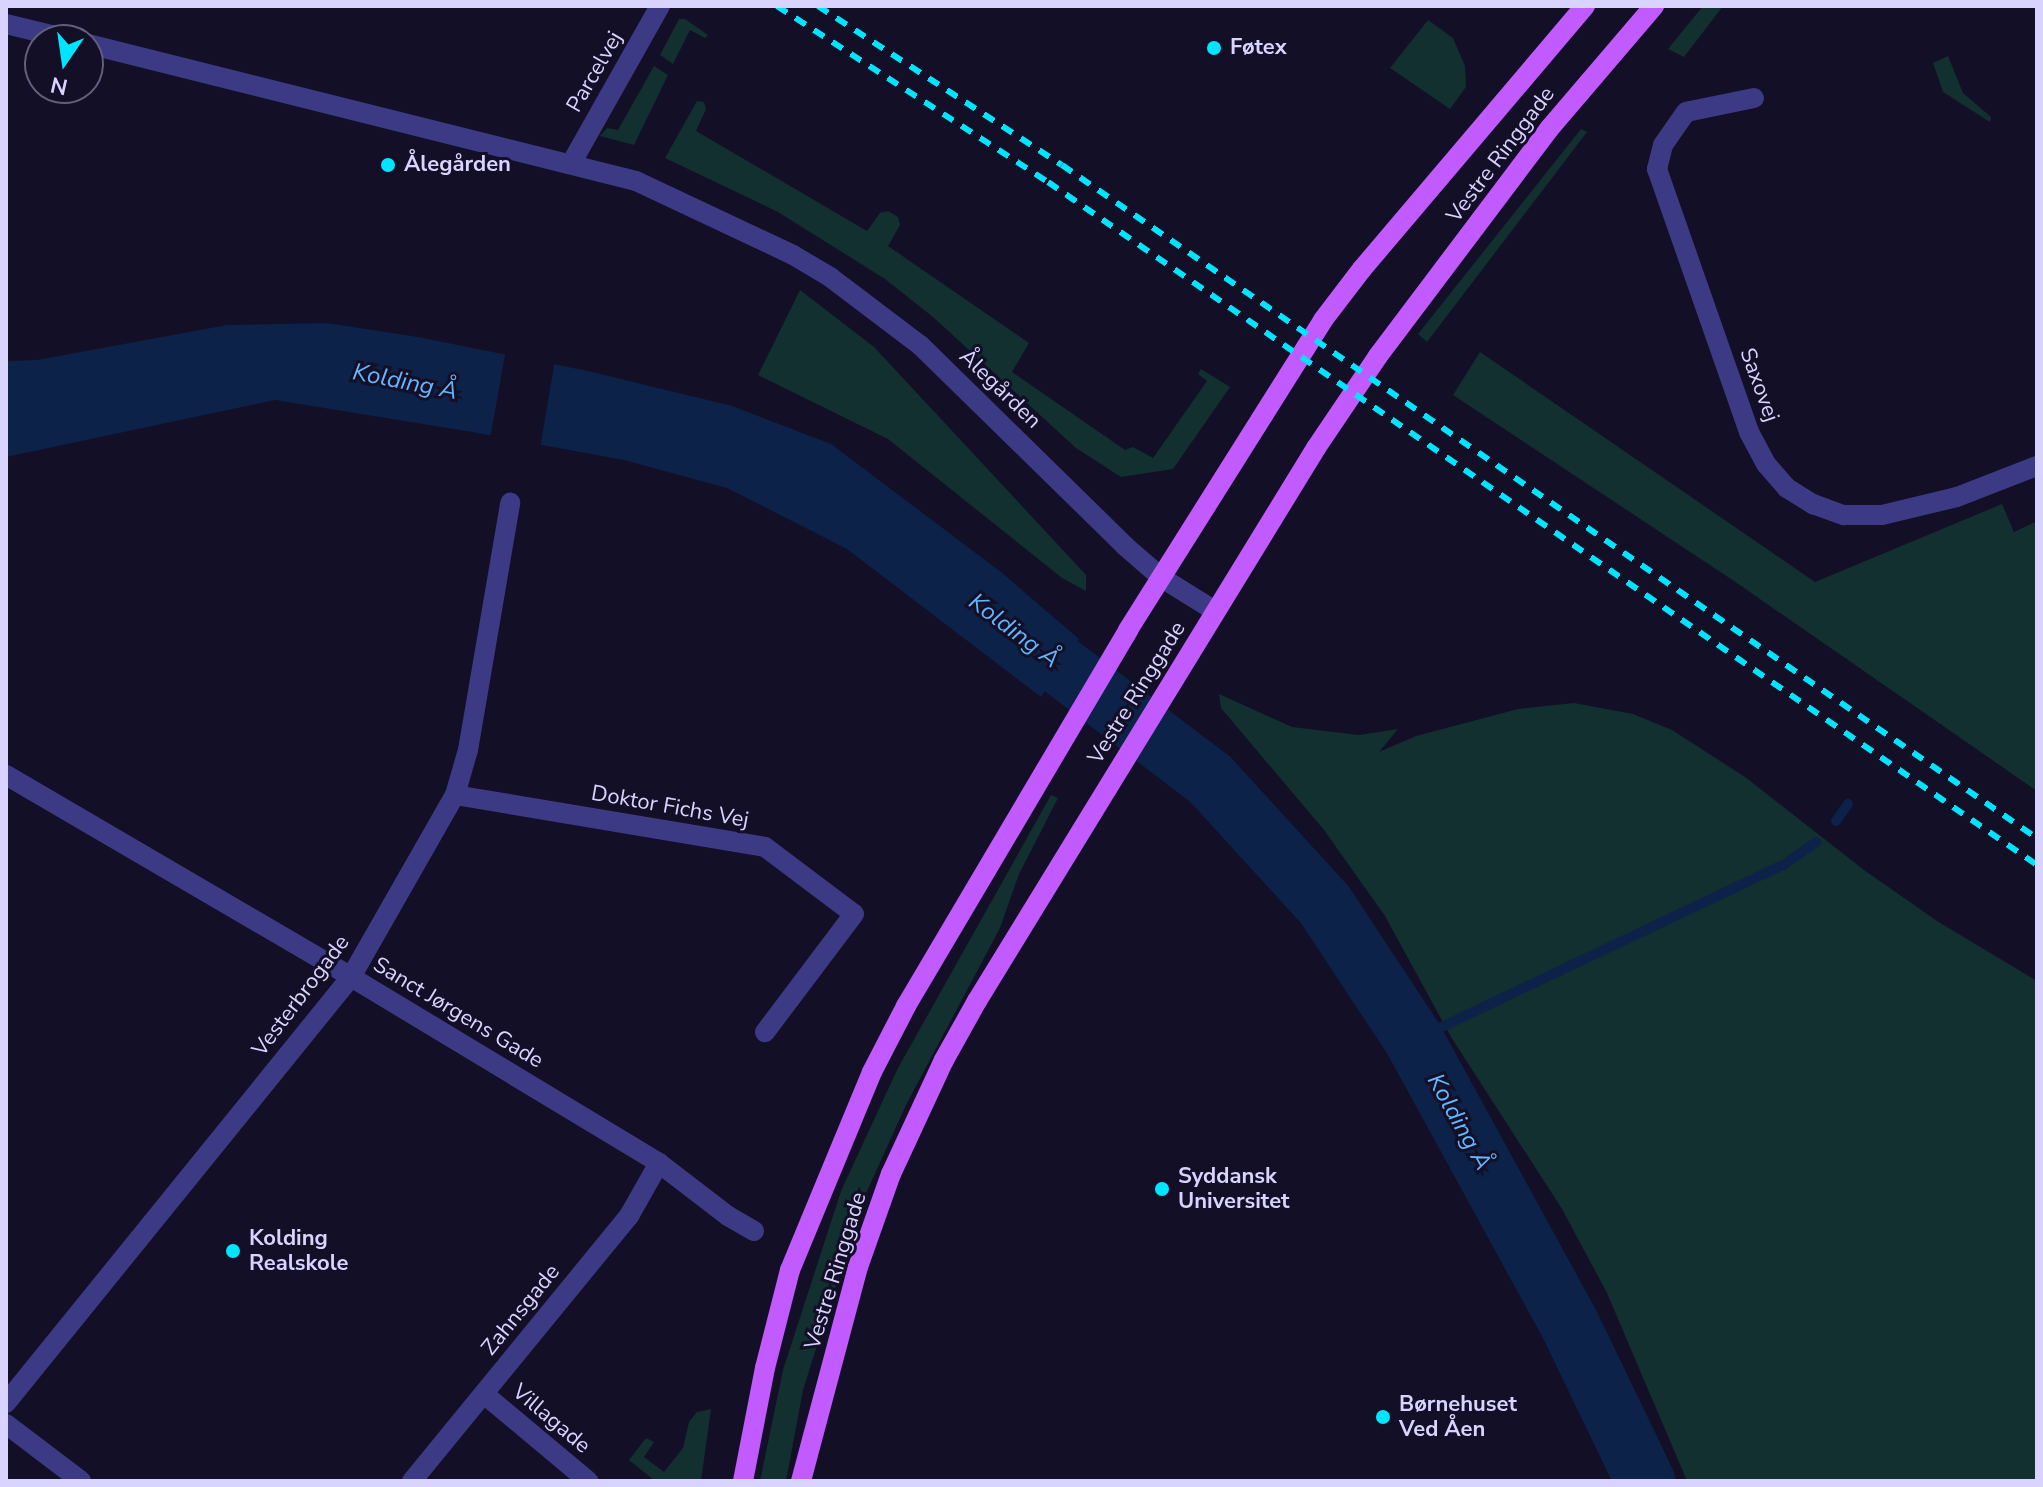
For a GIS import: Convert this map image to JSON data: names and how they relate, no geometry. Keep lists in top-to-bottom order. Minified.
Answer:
{"streets":{"main road":["Vestre Ringgade"],"street":["Parcelvej","Saxovej","Ålegården","Doktor Fichs Vej","Vesterbrogade","Sanct Jørgens Gade","Zahnsgade","Villagade"]},"crossings":[["Parcelvej","Ålegården"],["Vestre Ringgade","Ålegården"],["Doktor Fichs Vej","Vesterbrogade"],["Vesterbrogade","Sanct Jørgens Gade"],["Sanct Jørgens Gade","Zahnsgade"],["Zahnsgade","Villagade"]],"water":["Kolding Å"],"places":["Føtex","Ålegården","Syddansk Universitet","Kolding Realskole","Børnehuset Ved Åen"],"north":"bottom"}
